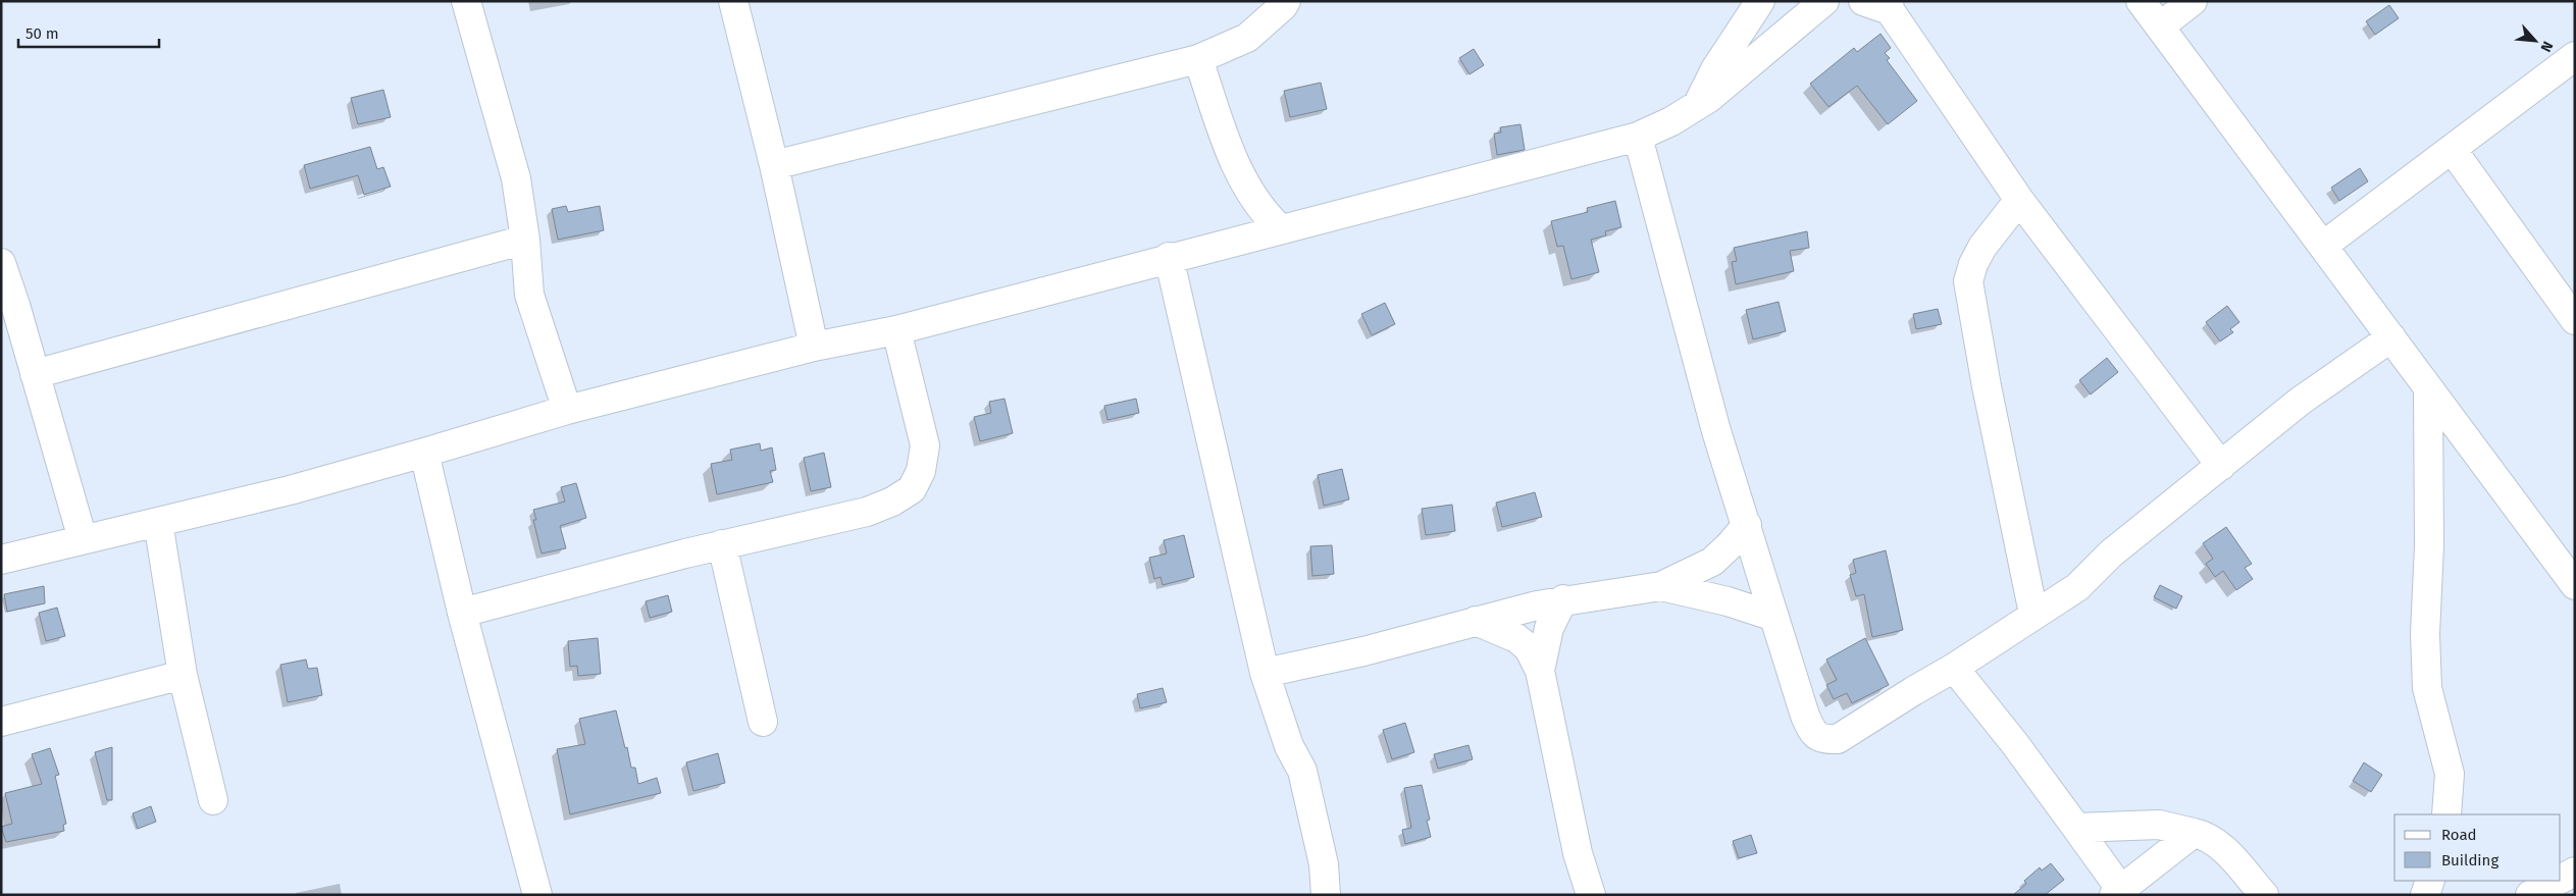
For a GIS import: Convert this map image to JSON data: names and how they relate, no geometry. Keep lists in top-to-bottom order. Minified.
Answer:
{"legend":["Road","Building"],"scale_bar":"50 m","north":"bottom right"}
